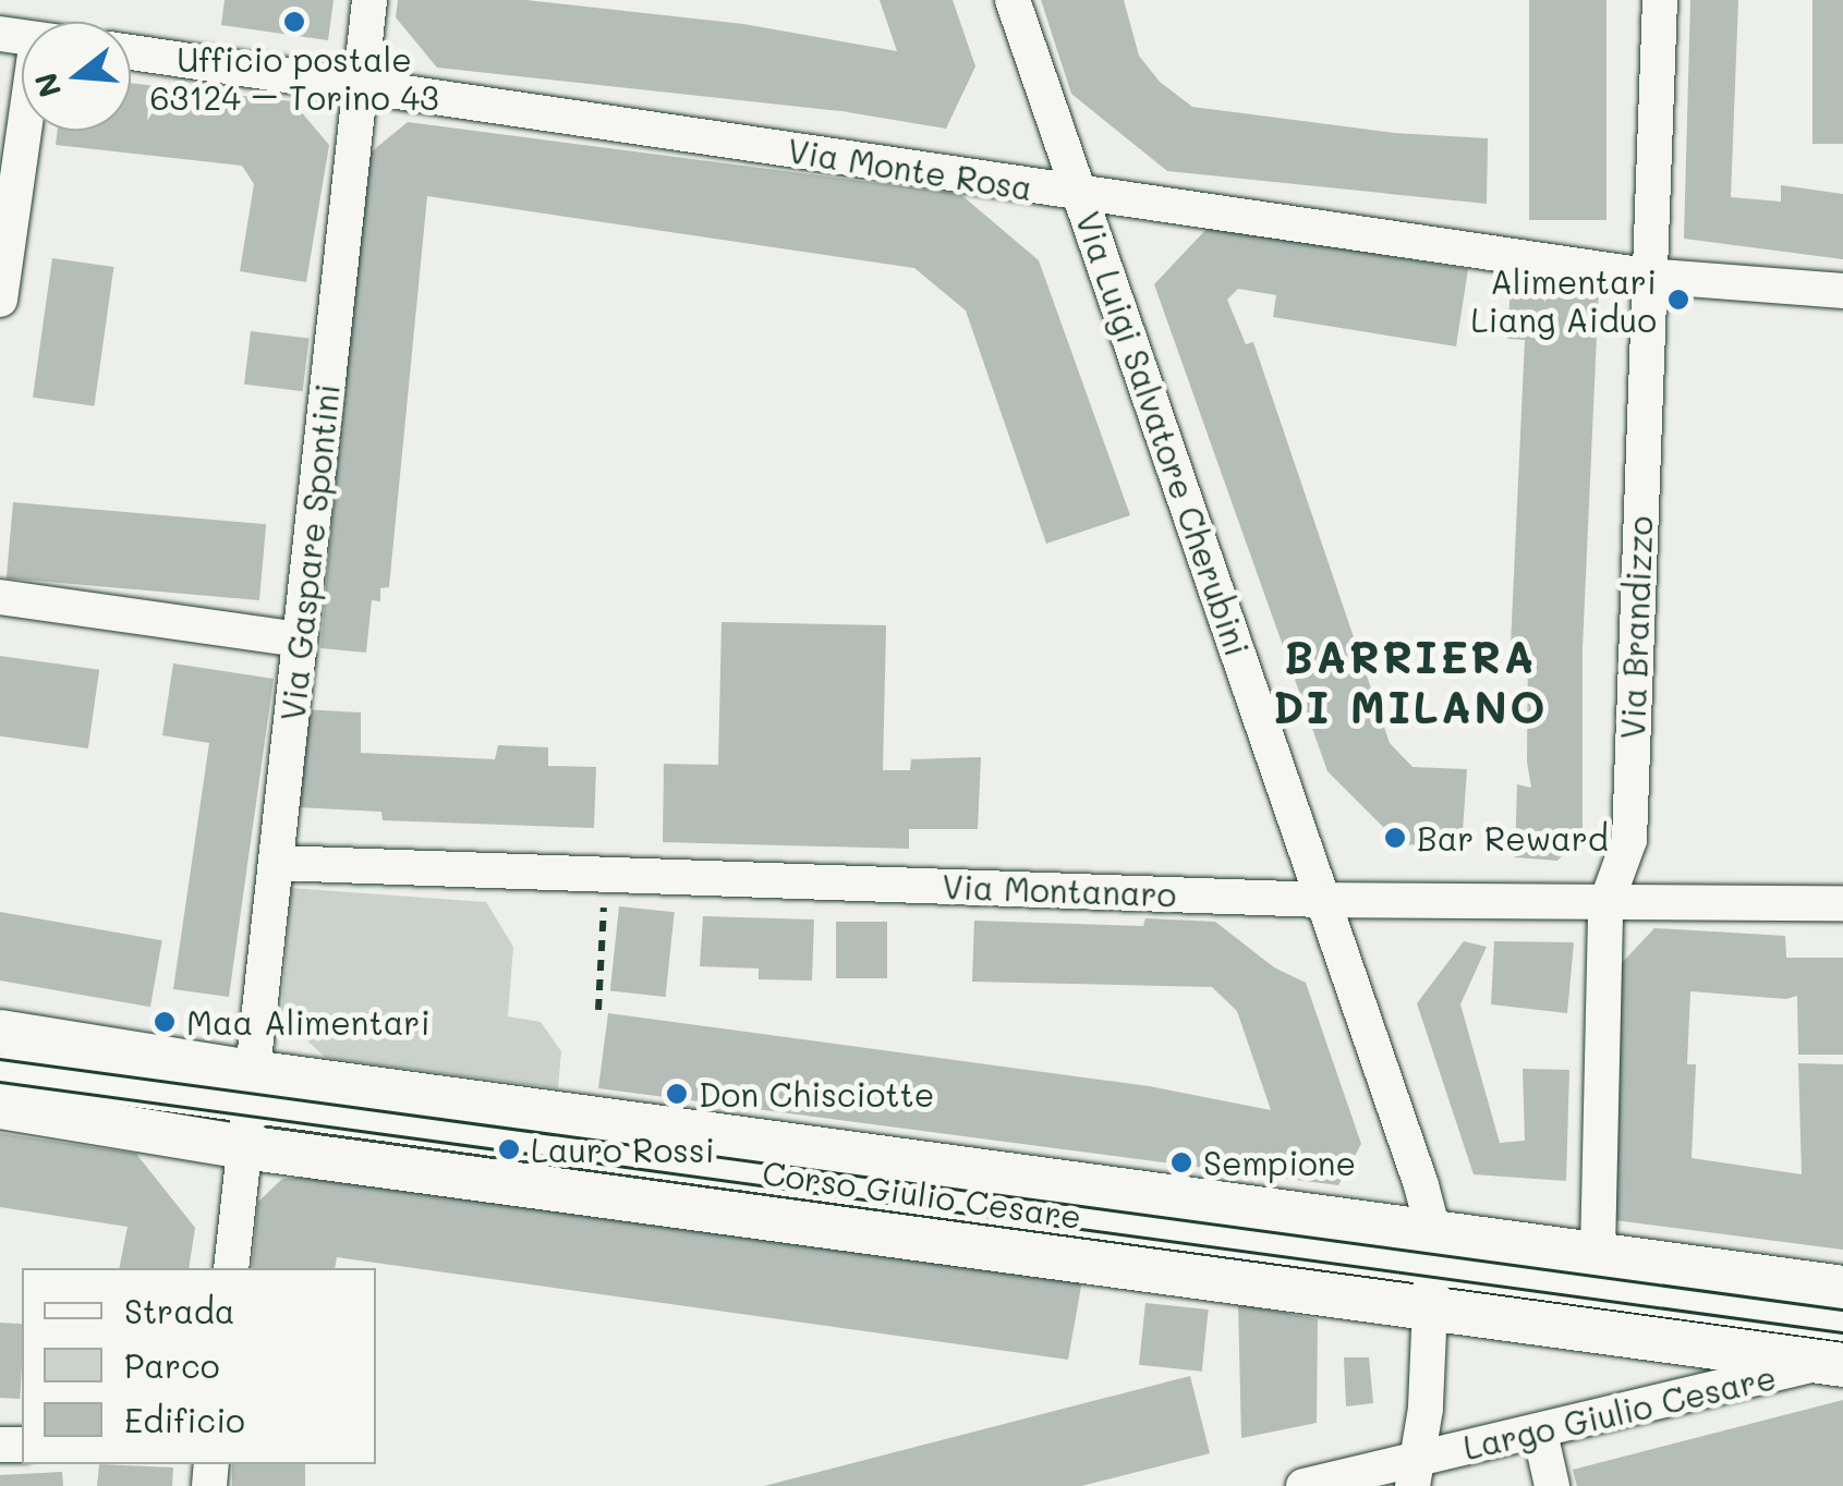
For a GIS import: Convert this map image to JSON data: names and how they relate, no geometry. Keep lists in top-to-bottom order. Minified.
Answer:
{"streets":{"main road":["Corso Giulio Cesare","Largo Giulio Cesare"],"street":["Via Monte Rosa","Via Luigi Salvatore Cherubini","Via Gaspare Spontini","Via Brandizzo","Via Montanaro"]},"crossings":[["Via Monte Rosa","Via Luigi Salvatore Cherubini"],["Via Monte Rosa","Via Gaspare Spontini"],["Via Monte Rosa","Via Brandizzo"],["Via Luigi Salvatore Cherubini","Via Montanaro"],["Via Luigi Salvatore Cherubini","Corso Giulio Cesare"],["Via Luigi Salvatore Cherubini","Largo Giulio Cesare"],["Via Gaspare Spontini","Via Montanaro"],["Via Gaspare Spontini","Corso Giulio Cesare"],["Via Brandizzo","Via Montanaro"],["Corso Giulio Cesare","Largo Giulio Cesare"]],"districts":["BARRIERA DI MILANO"],"places":["Ufficio postale 63124 – Torino 43","Alimentari Liang Aiduo","Bar Reward","Maa Alimentari","Don Chisciotte","Lauro Rossi","Sempione"],"legend":["Strada","Parco","Edificio"],"north":"left"}
